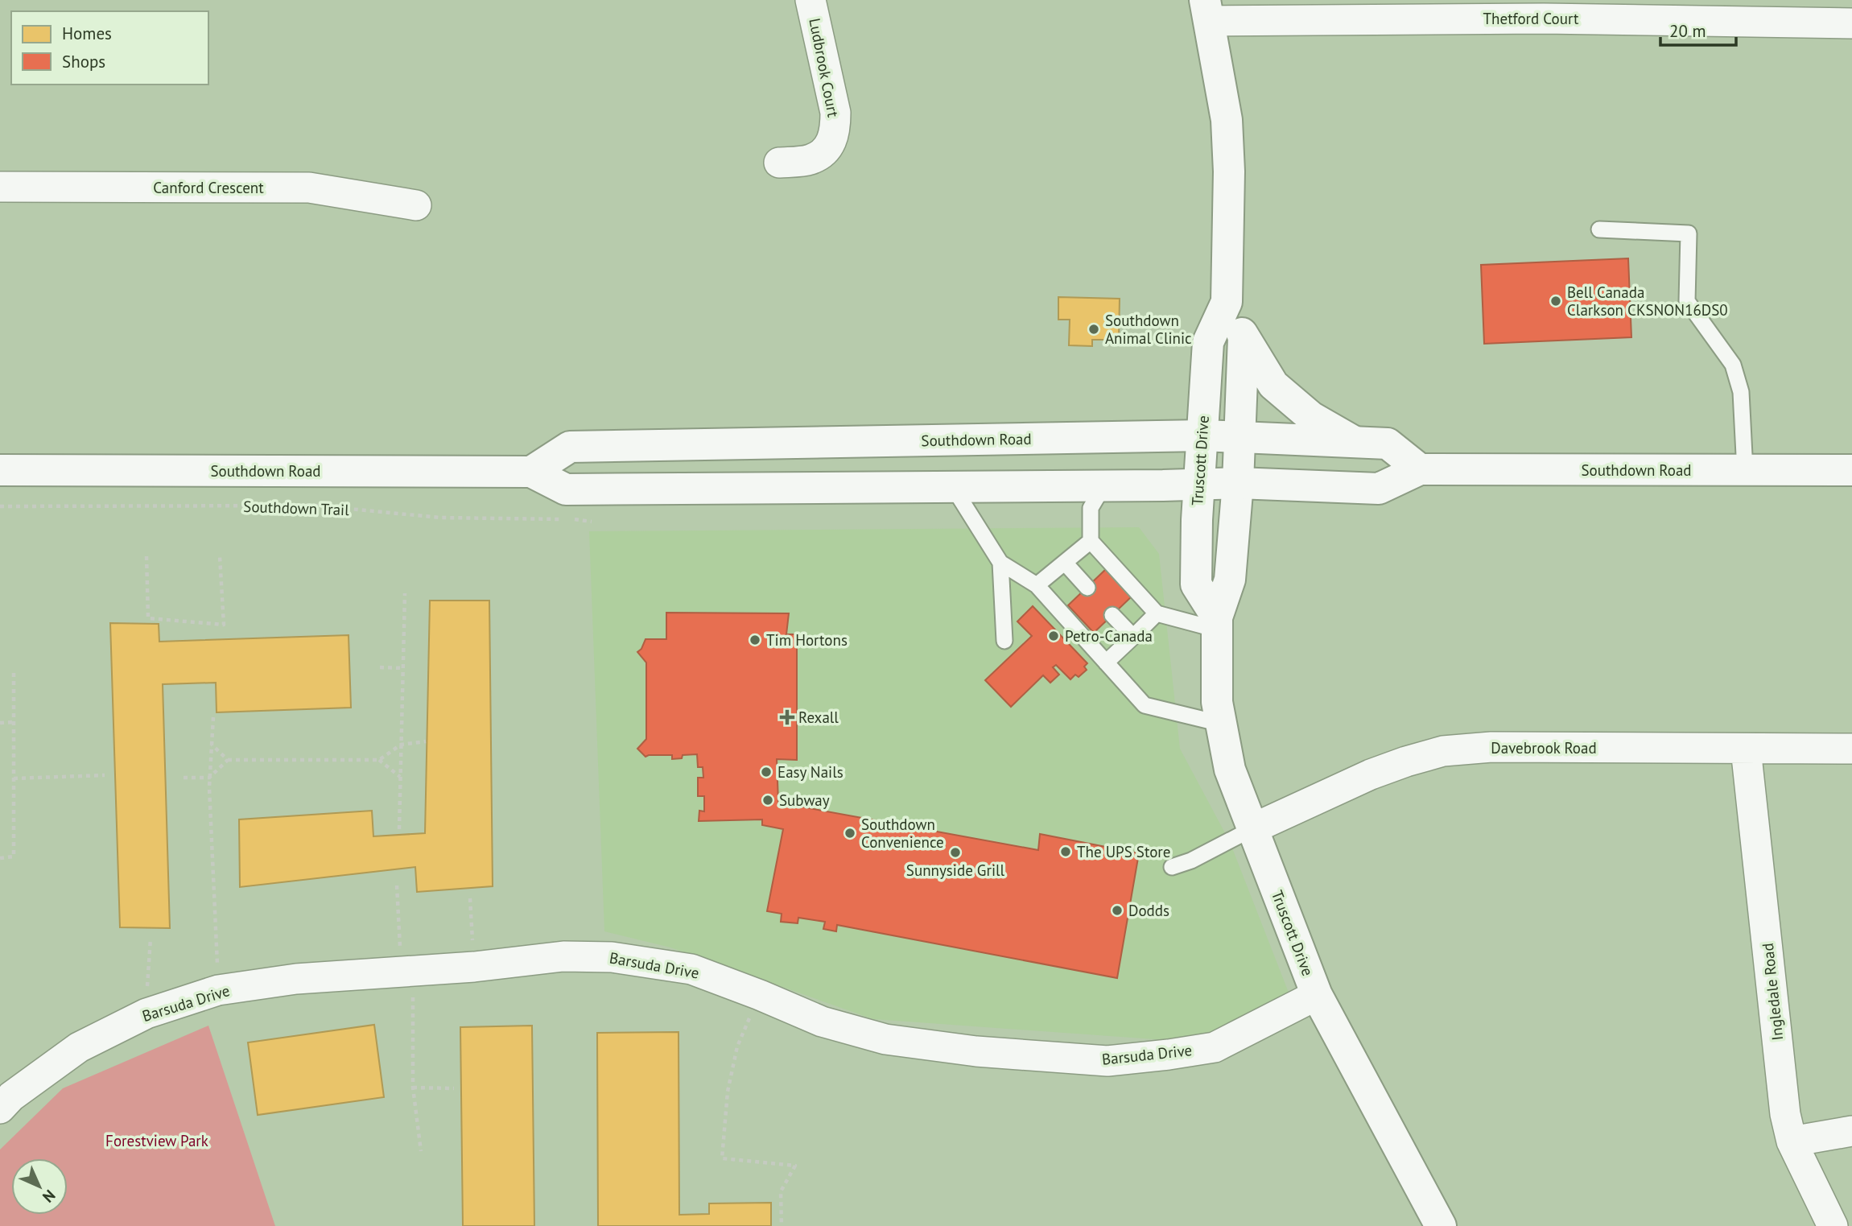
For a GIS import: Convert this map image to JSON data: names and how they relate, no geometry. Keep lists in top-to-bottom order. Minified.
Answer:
{"streets":{"main road":["Southdown Road","Truscott Drive"],"street":["Thetford Court","Ludbrook Court","Canford Crescent","Davebrook Road","Barsuda Drive","Ingledale Road"],"path":["Southdown Trail"]},"crossings":[["Thetford Court","Truscott Drive"],["Southdown Road","Truscott Drive"],["Truscott Drive","Davebrook Road"],["Truscott Drive","Barsuda Drive"],["Davebrook Road","Ingledale Road"]],"parks":["Forestview Park"],"places":{"other":["Bell Canada Clarkson CKSNON16DS0","Southdown Animal Clinic","Petro-Canada","Tim Hortons","Easy Nails","Subway","Southdown Convenience","The UPS Store","Sunnyside Grill","Dodds"],"health":["Rexall"]},"legend":["Homes","Shops"],"scale_bar":"20 m","north":"bottom right"}
